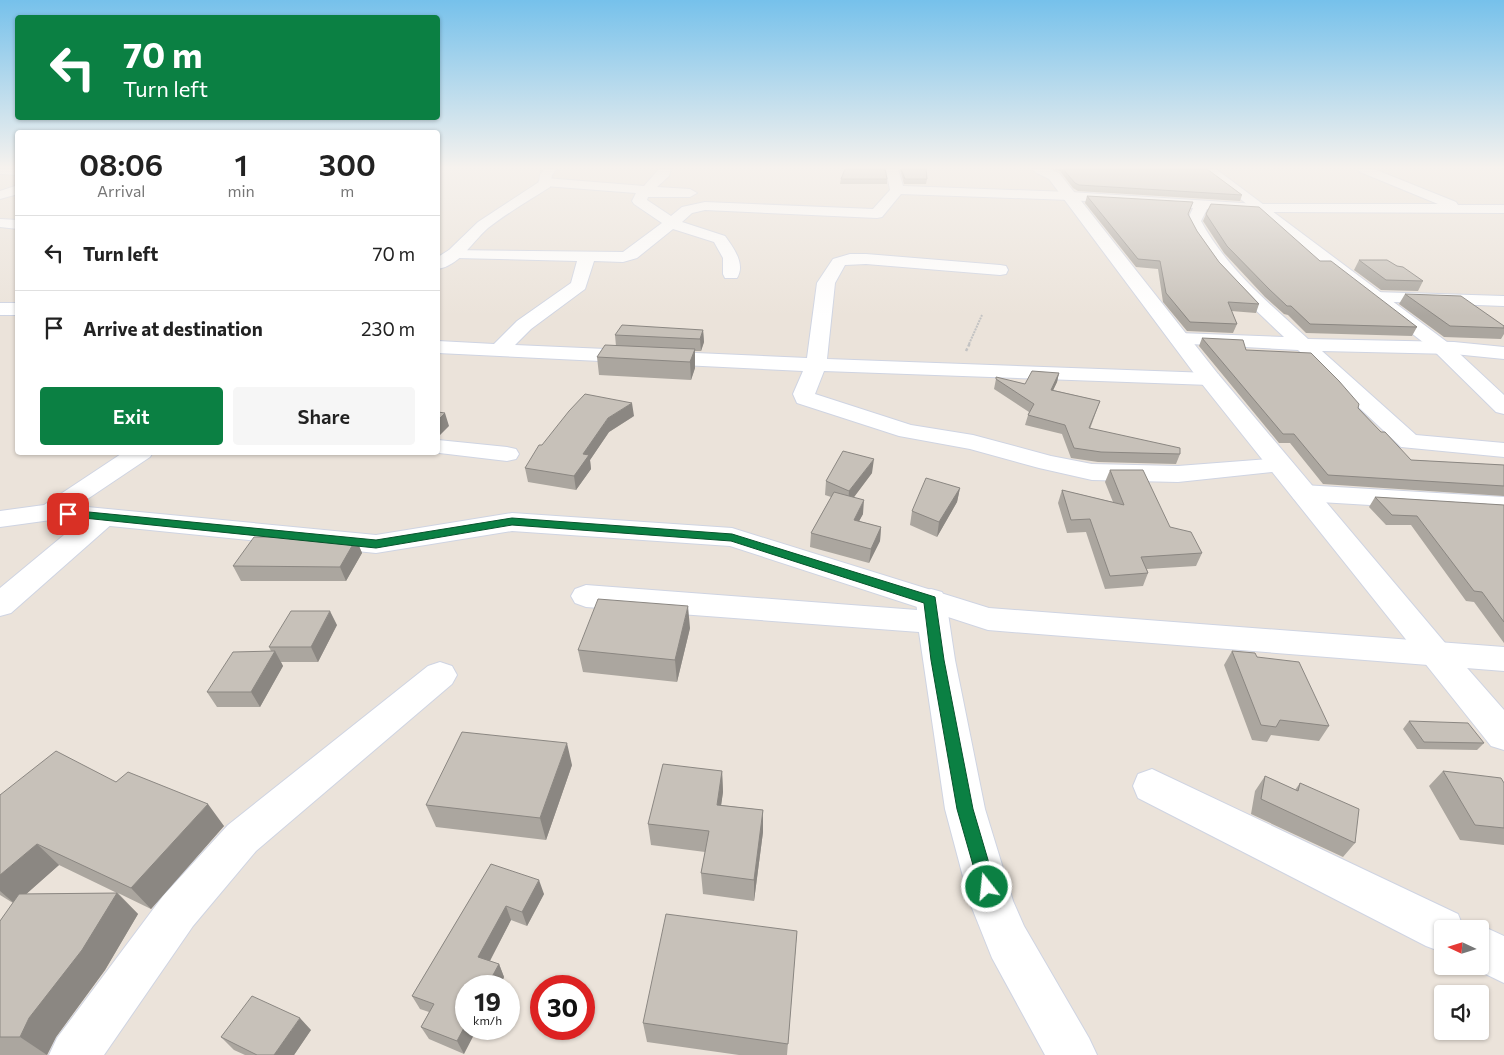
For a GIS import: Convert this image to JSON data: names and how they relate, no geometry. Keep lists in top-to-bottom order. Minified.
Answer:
{"north":"left","page":{"turn":["70 m","Turn left"],"eta":["08:06","Arrival","1","min","300","m"],"list":[{"name":"Turn left","value":"70 m"},{"name":"Arrive at destination","value":"230 m"}],"buttons":["Exit","Share"],"speed":"19 km/h","limit":"30"}}
